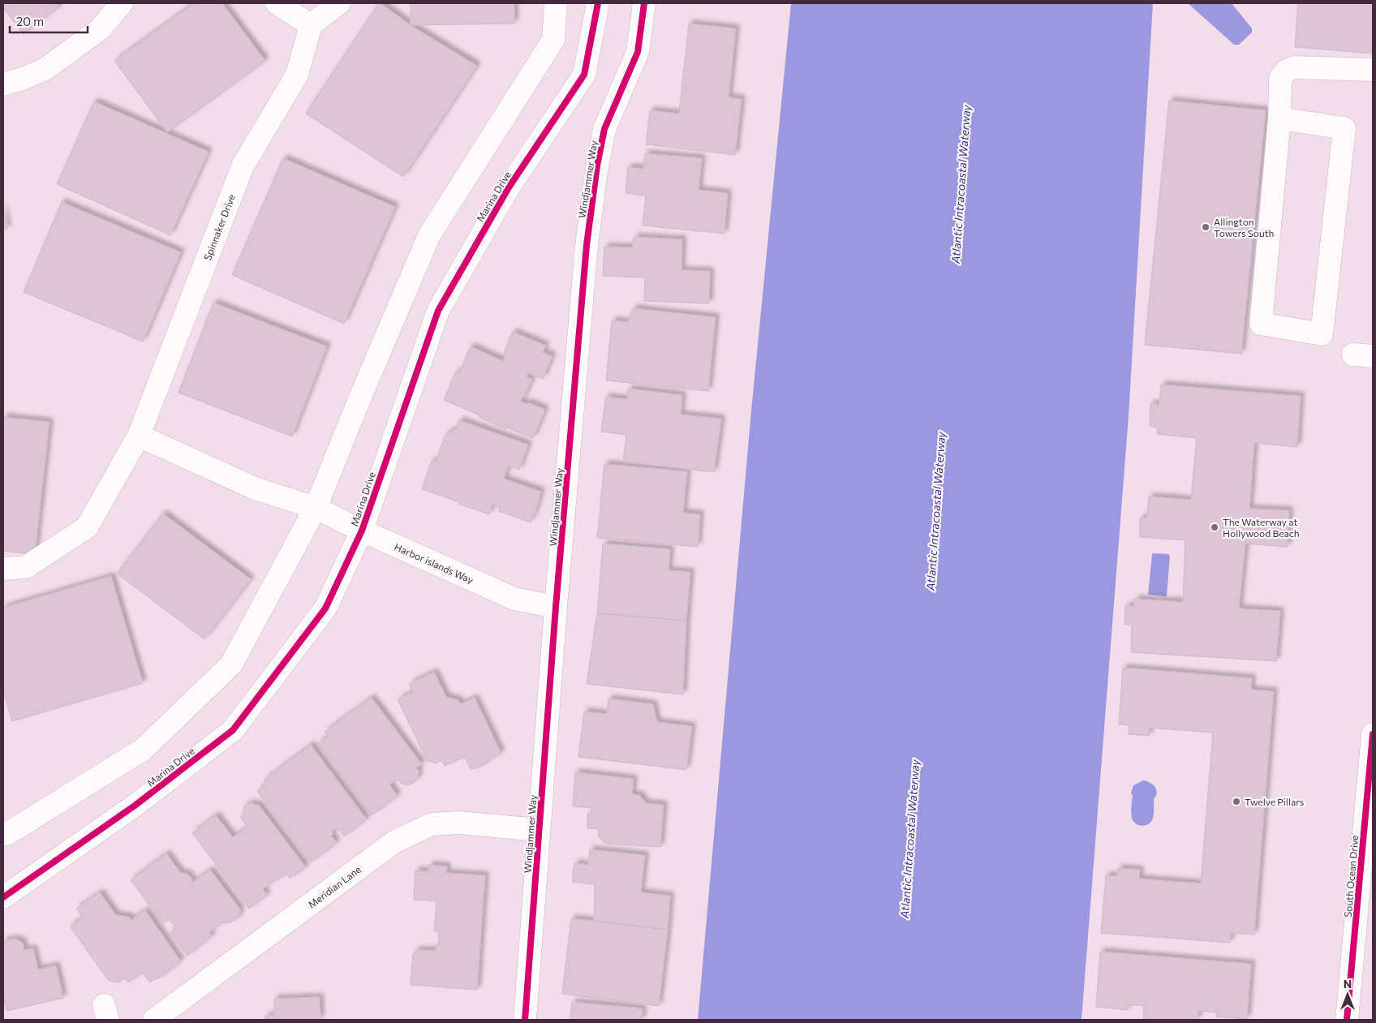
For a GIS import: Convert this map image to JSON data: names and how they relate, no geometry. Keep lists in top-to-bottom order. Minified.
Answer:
{"streets":{"street":["Windjammer Way","Marina Drive","Spinnaker Drive","Harbor islands Way","South Ocean Drive","Meridian Lane"]},"crossings":[["Windjammer Way","Harbor islands Way"],["Windjammer Way","Meridian Lane"],["Marina Drive","Harbor islands Way"]],"water":["Atlantic Intracoastal Waterway"],"places":["Allington Towers South","The Waterway at Hollywood Beach","Twelve Pillars"],"scale_bar":"20 m","north":"top"}
